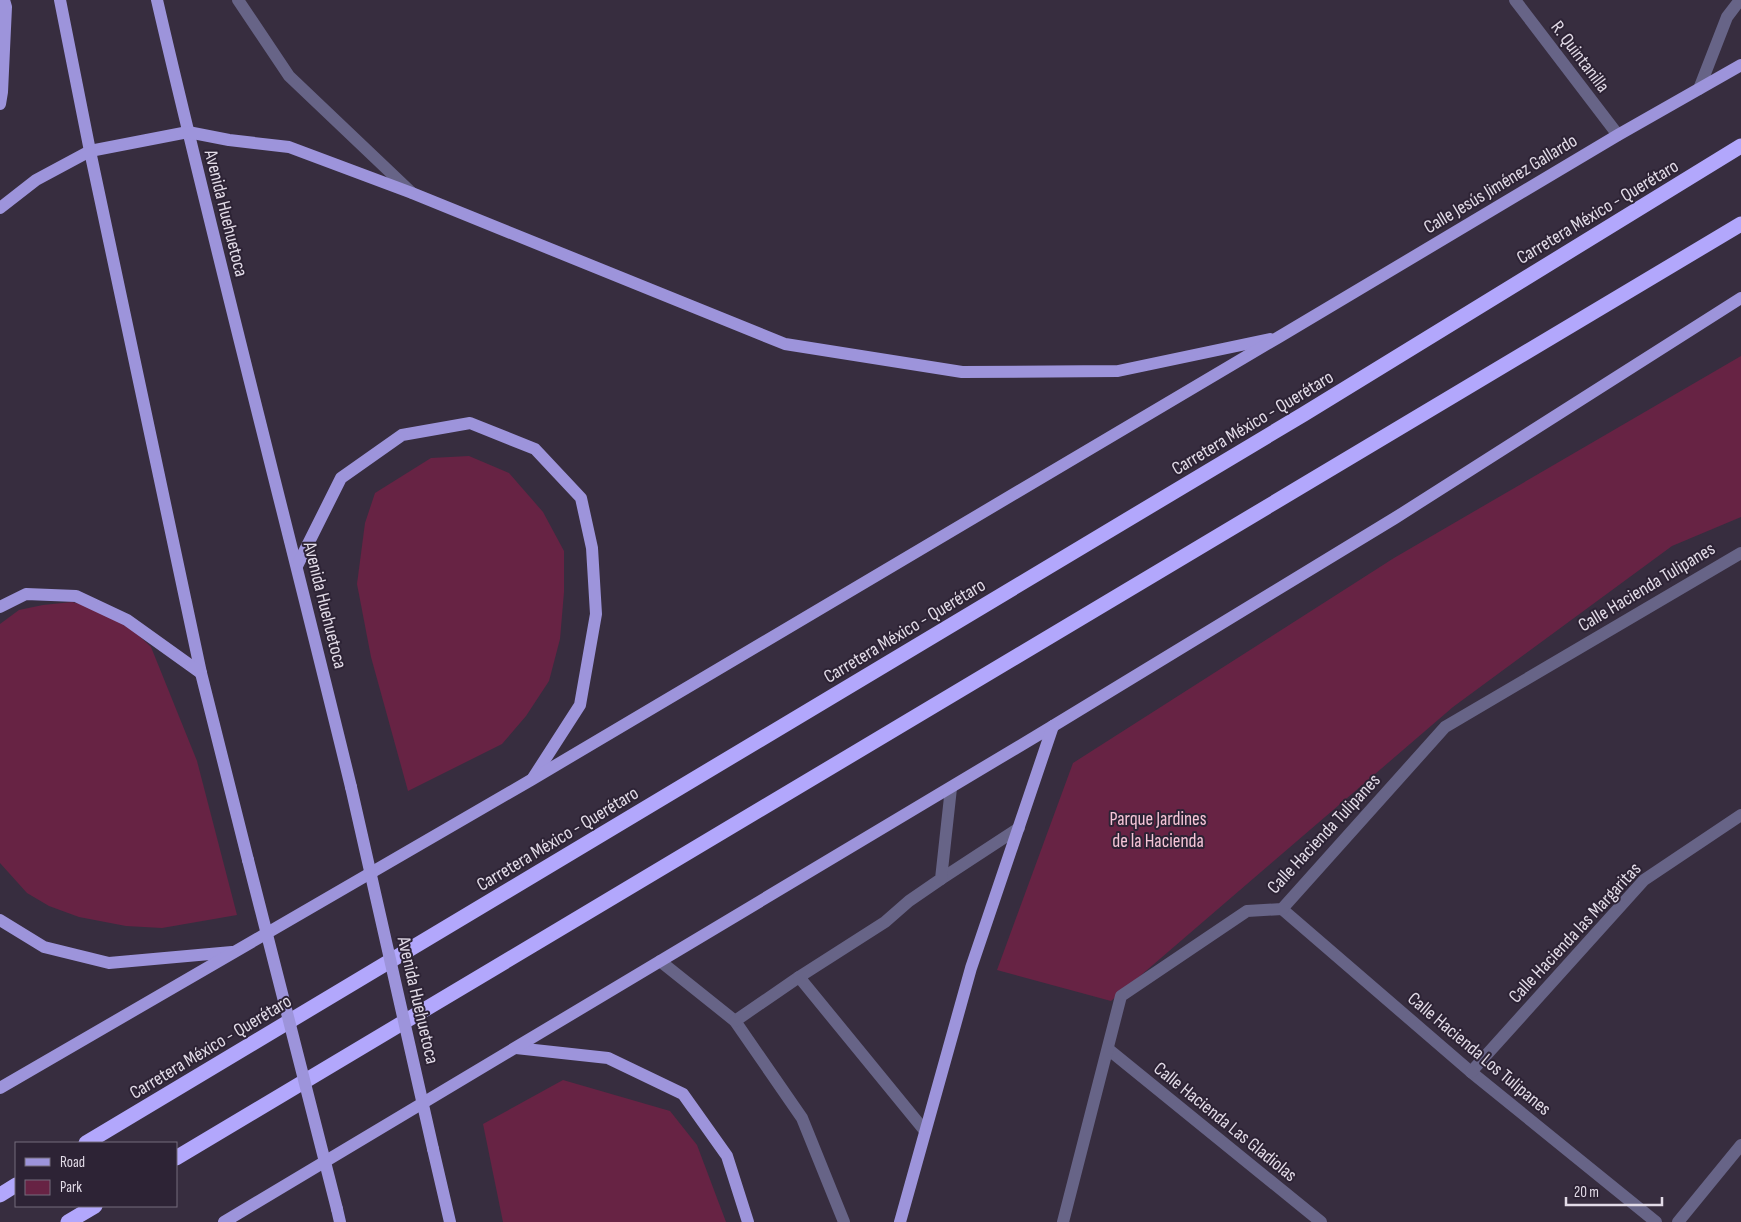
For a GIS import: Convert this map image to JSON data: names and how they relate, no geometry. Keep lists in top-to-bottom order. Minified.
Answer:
{"streets":{"highway":["Carretera México - Querétaro"],"main road":["Calle Jesús Jiménez Gallardo","Avenida Huehuetoca"],"street":["R. Quintanilla","Calle Hacienda Tulipanes","Calle Hacienda las Margaritas","Calle Hacienda Los Tulipanes","Calle Hacienda Las Gladiolas"]},"crossings":[["R. Quintanilla","Calle Jesús Jiménez Gallardo"],["Calle Hacienda Tulipanes","Calle Hacienda Los Tulipanes"],["Calle Hacienda Tulipanes","Calle Hacienda Las Gladiolas"],["Calle Hacienda las Margaritas","Calle Hacienda Los Tulipanes"]],"parks":["Parque Jardines de la Hacienda"],"legend":["Road","Park"],"scale_bar":"20 m"}
